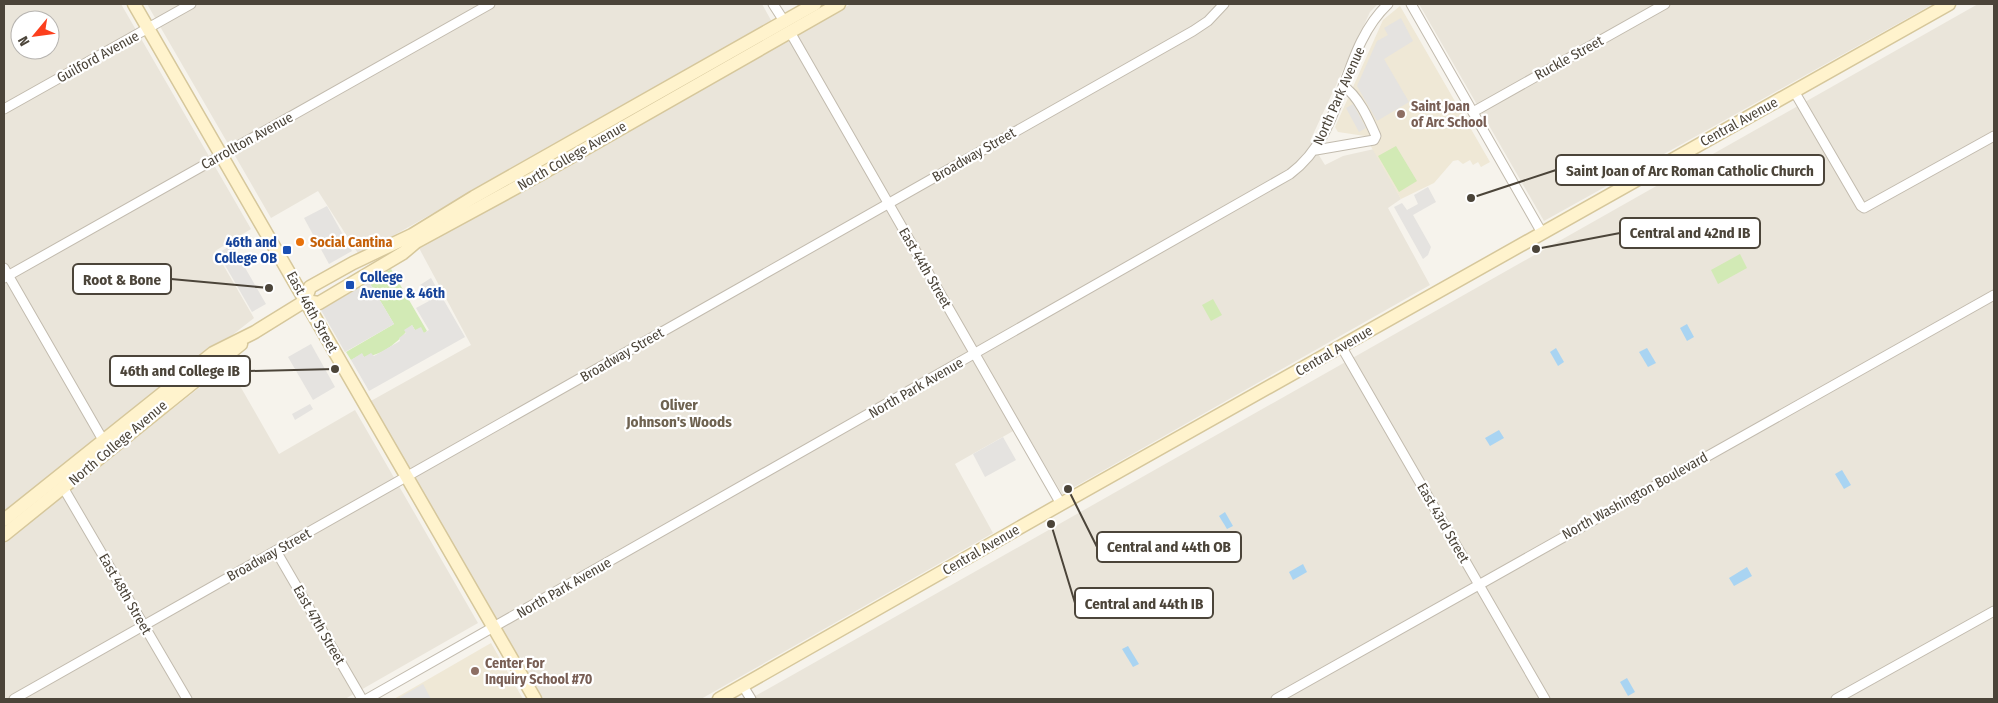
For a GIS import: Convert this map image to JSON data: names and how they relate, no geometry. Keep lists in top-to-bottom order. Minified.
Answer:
{"streets":{"main road":["Central Avenue","North College Avenue","East 46th Street"],"street":["Guilford Avenue","Ruckle Street","North Park Avenue","Carrollton Avenue","Broadway Street","East 44th Street","North Washington Boulevard","East 43rd Street","East 48th Street","East 47th Street"]},"crossings":[["Guilford Avenue","East 46th Street"],["North Park Avenue","East 44th Street"],["North Park Avenue","East 46th Street"],["Central Avenue","East 44th Street"],["Central Avenue","East 43rd Street"],["Carrollton Avenue","East 46th Street"],["Broadway Street","East 44th Street"],["Broadway Street","East 46th Street"],["Broadway Street","East 48th Street"],["Broadway Street","East 47th Street"],["North College Avenue","East 44th Street"],["North College Avenue","East 46th Street"],["North College Avenue","East 48th Street"],["North Washington Boulevard","East 43rd Street"]],"districts":["Oliver Johnson's Woods"],"places":{"other":["Saint Joan of Arc School","Saint Joan of Arc Roman Catholic Church","Social Cantina","Central and 42nd IB","Root & Bone","46th and College IB","Central and 44th OB","Central and 44th IB","Center For Inquiry School #70"],"transit":["46th and College OB","College Avenue & 46th"]},"north":"bottom left"}
